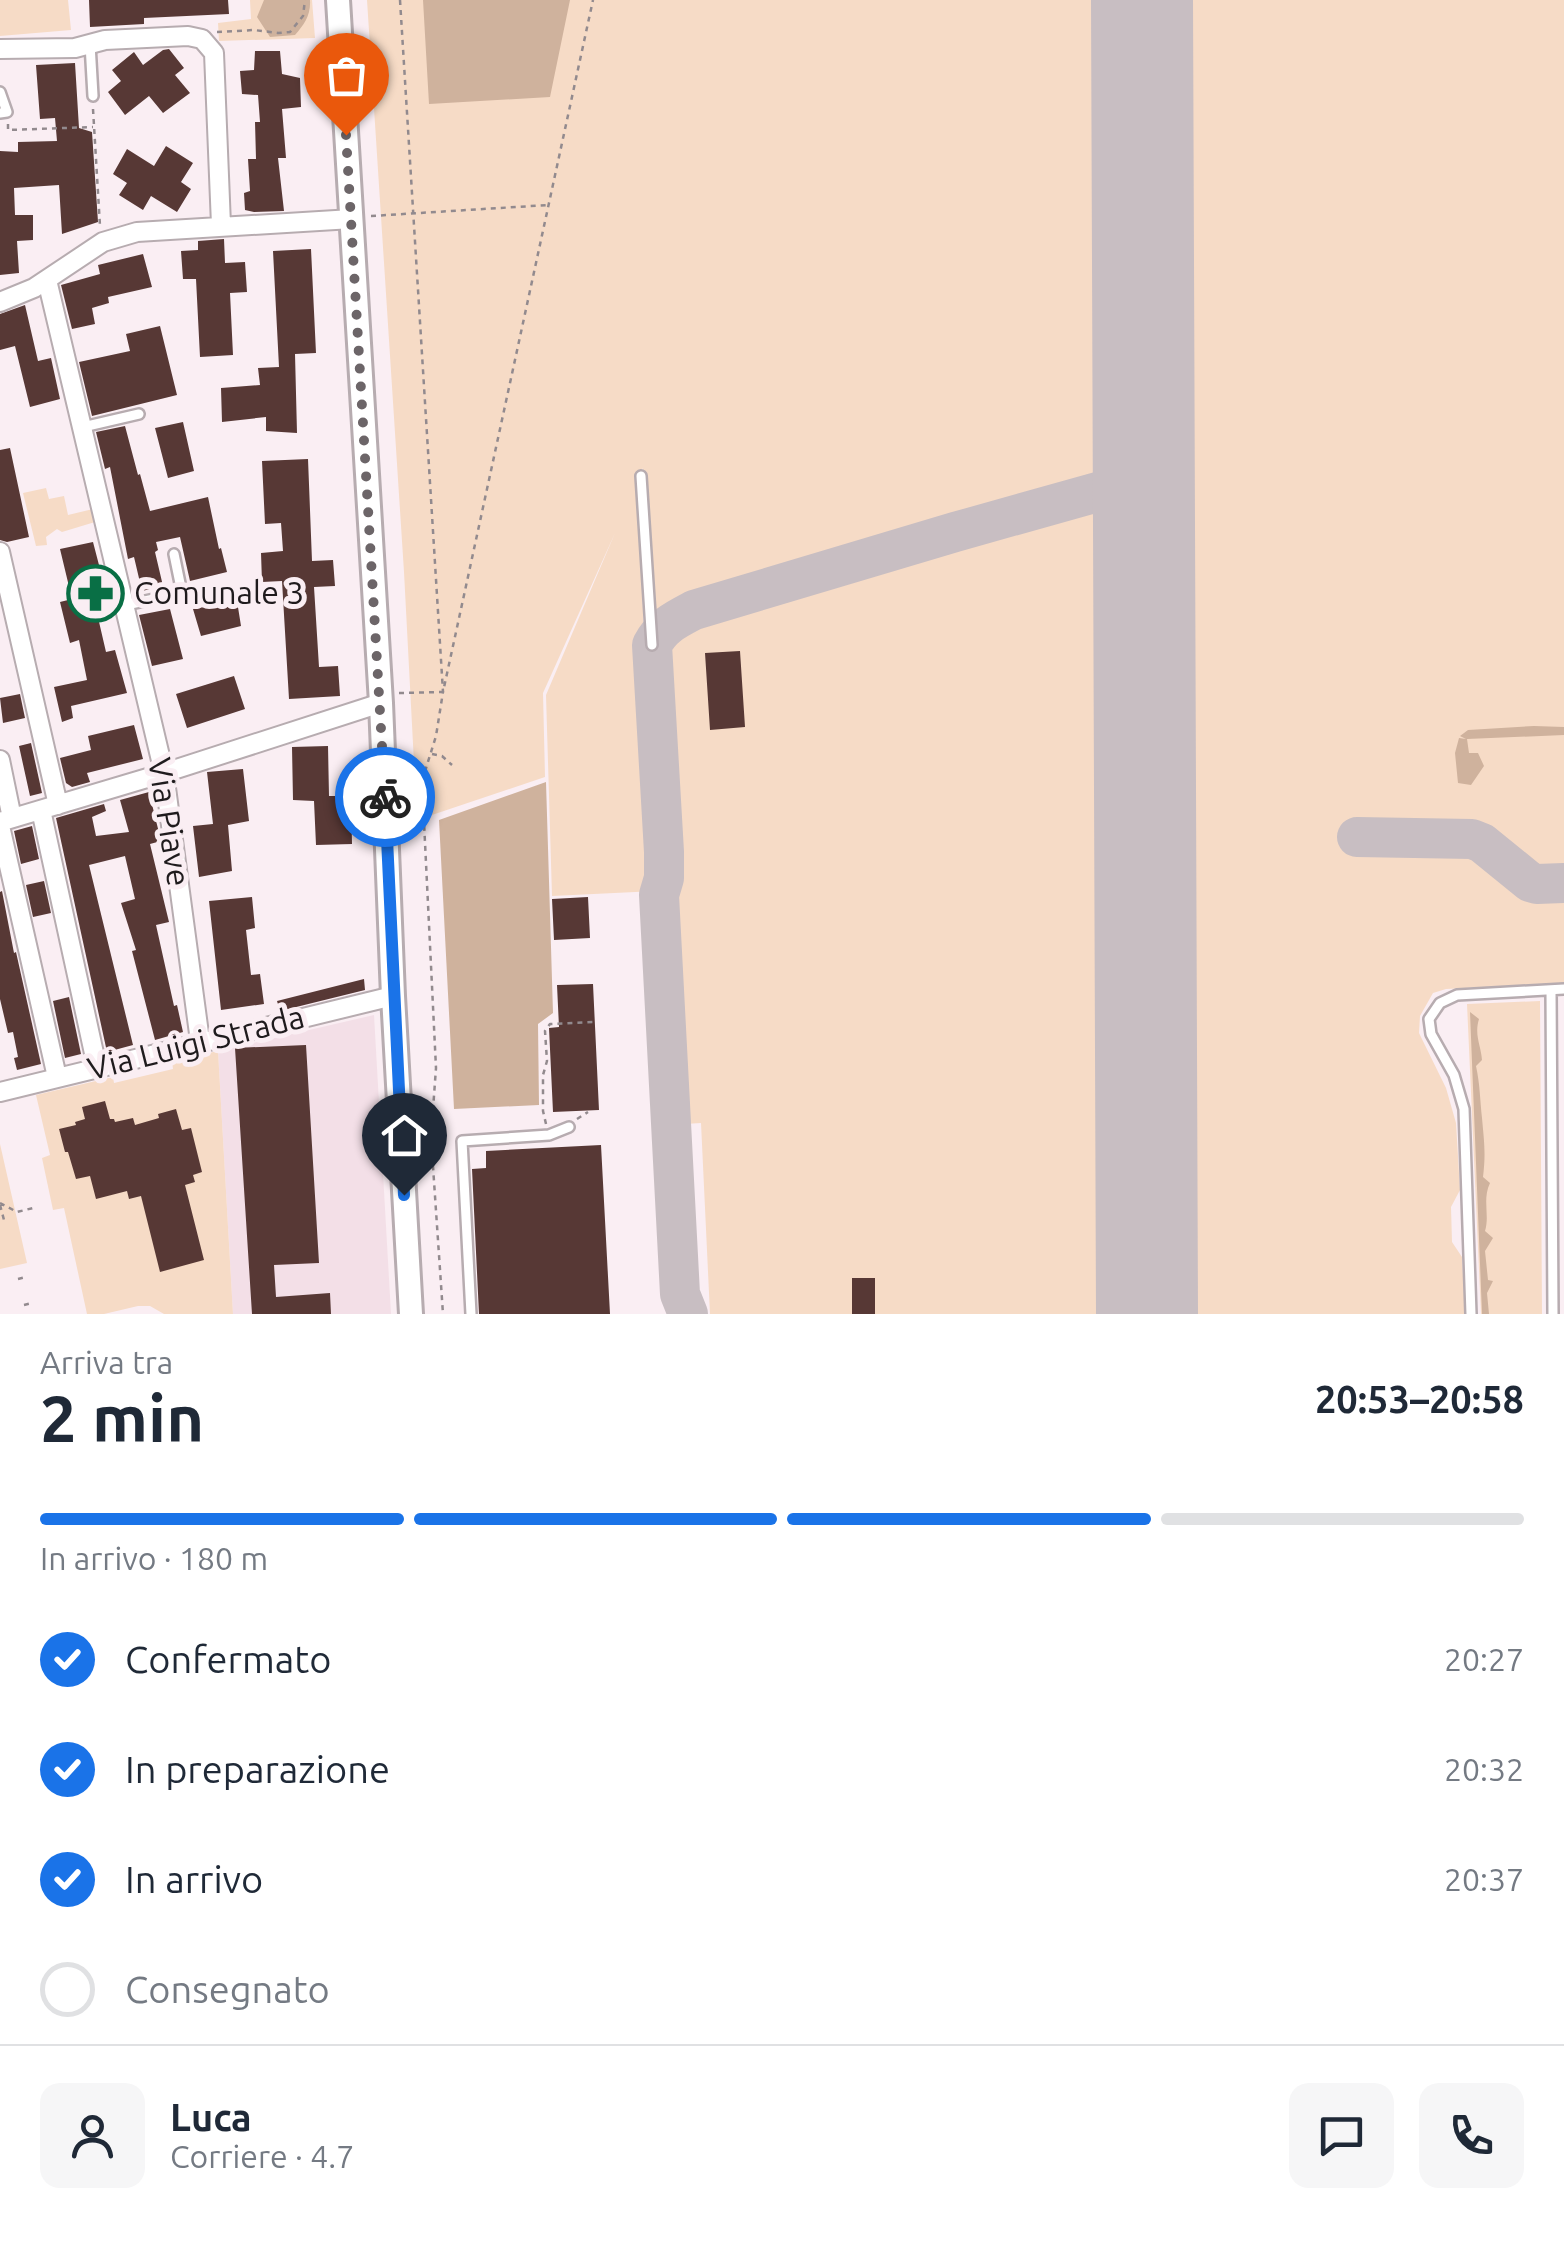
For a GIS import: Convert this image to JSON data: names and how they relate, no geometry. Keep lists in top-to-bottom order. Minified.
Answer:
{"streets":{"street":["Via Piave","Via Luigi Strada"]},"crossings":[["Via Piave","Via Luigi Strada"]],"places":{"pharmacy":["Comunale 3"]},"page":{"heading":["2 min","Arriva tra","20:53–20:58"],"panel":["Luca","Corriere · 4.7"],"bar":"In arrivo · 180 m","list":[["Confermato","20:27"],["In preparazione","20:32"],["In arrivo","20:37"],"Consegnato"]}}
